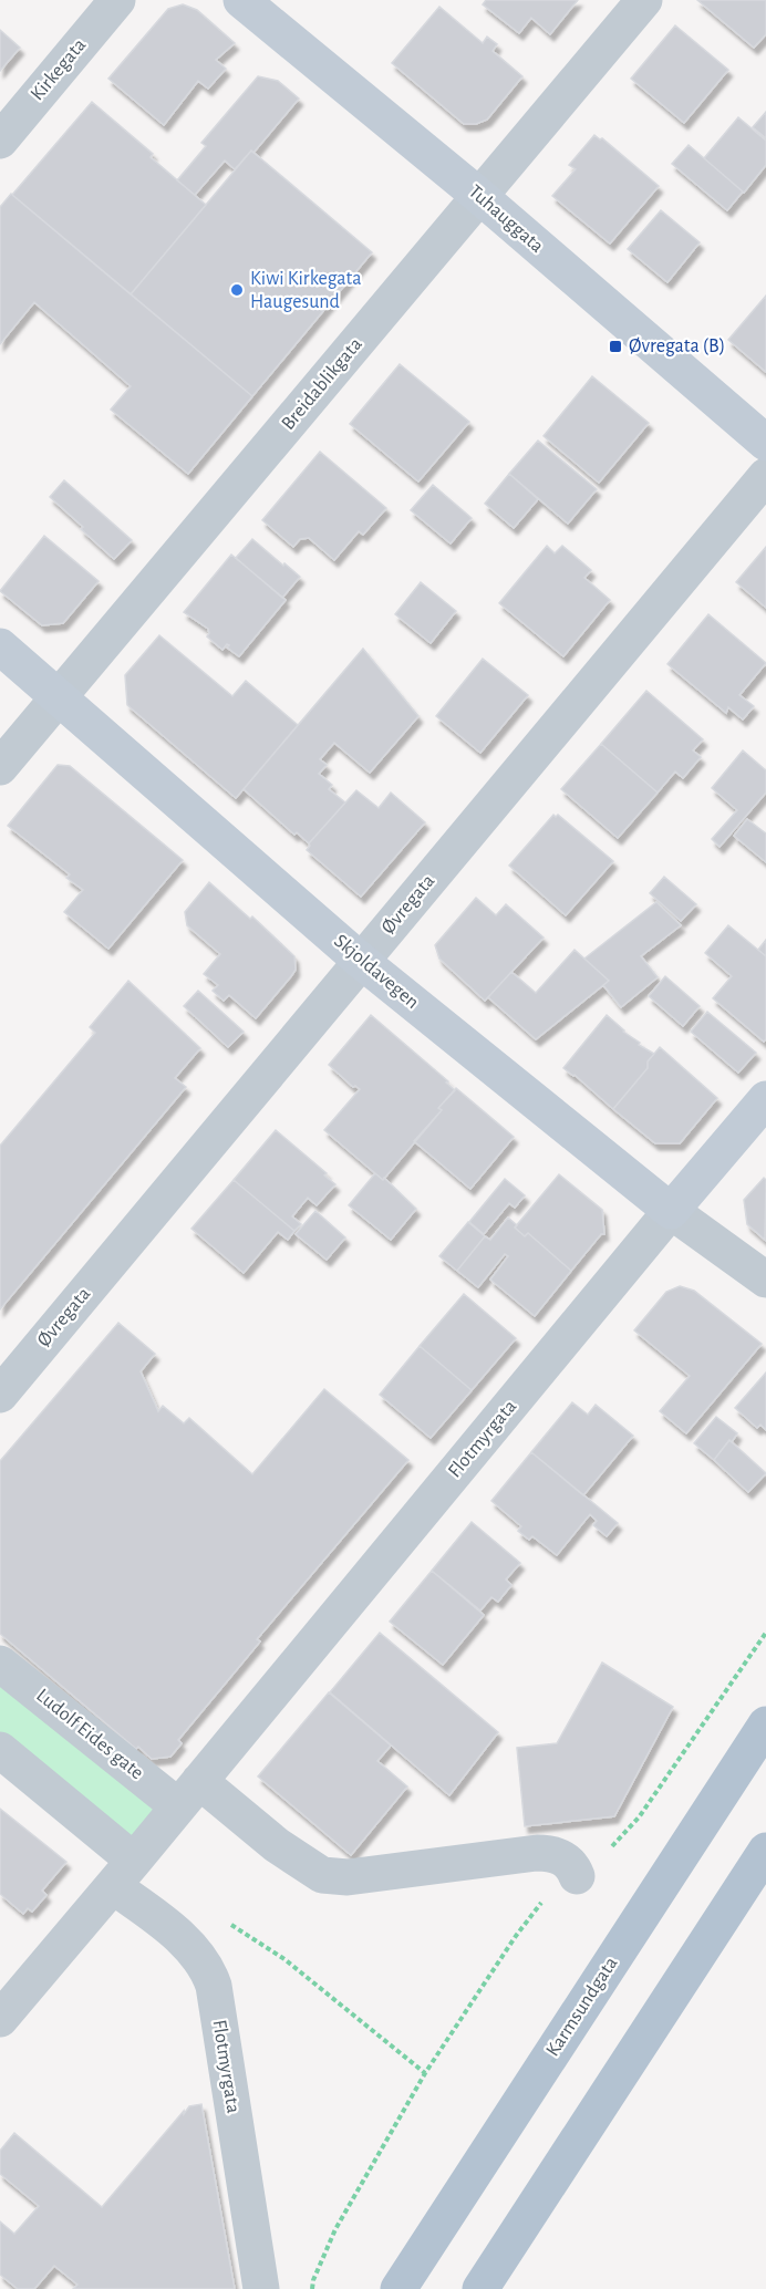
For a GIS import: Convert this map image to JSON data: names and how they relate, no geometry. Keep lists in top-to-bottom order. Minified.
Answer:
{"streets":{"main road":["Karmsundgata"],"street":["Kirkegata","Tuhauggata","Breidablikgata","Øvregata","Skjoldavegen","Flotmyrgata","Ludolf Eides gate"]},"crossings":[["Tuhauggata","Breidablikgata"],["Breidablikgata","Skjoldavegen"],["Øvregata","Skjoldavegen"],["Skjoldavegen","Flotmyrgata"],["Flotmyrgata","Ludolf Eides gate"]],"places":{"other":["Kiwi Kirkegata Haugesund"],"transit":["Øvregata (B)"]}}
